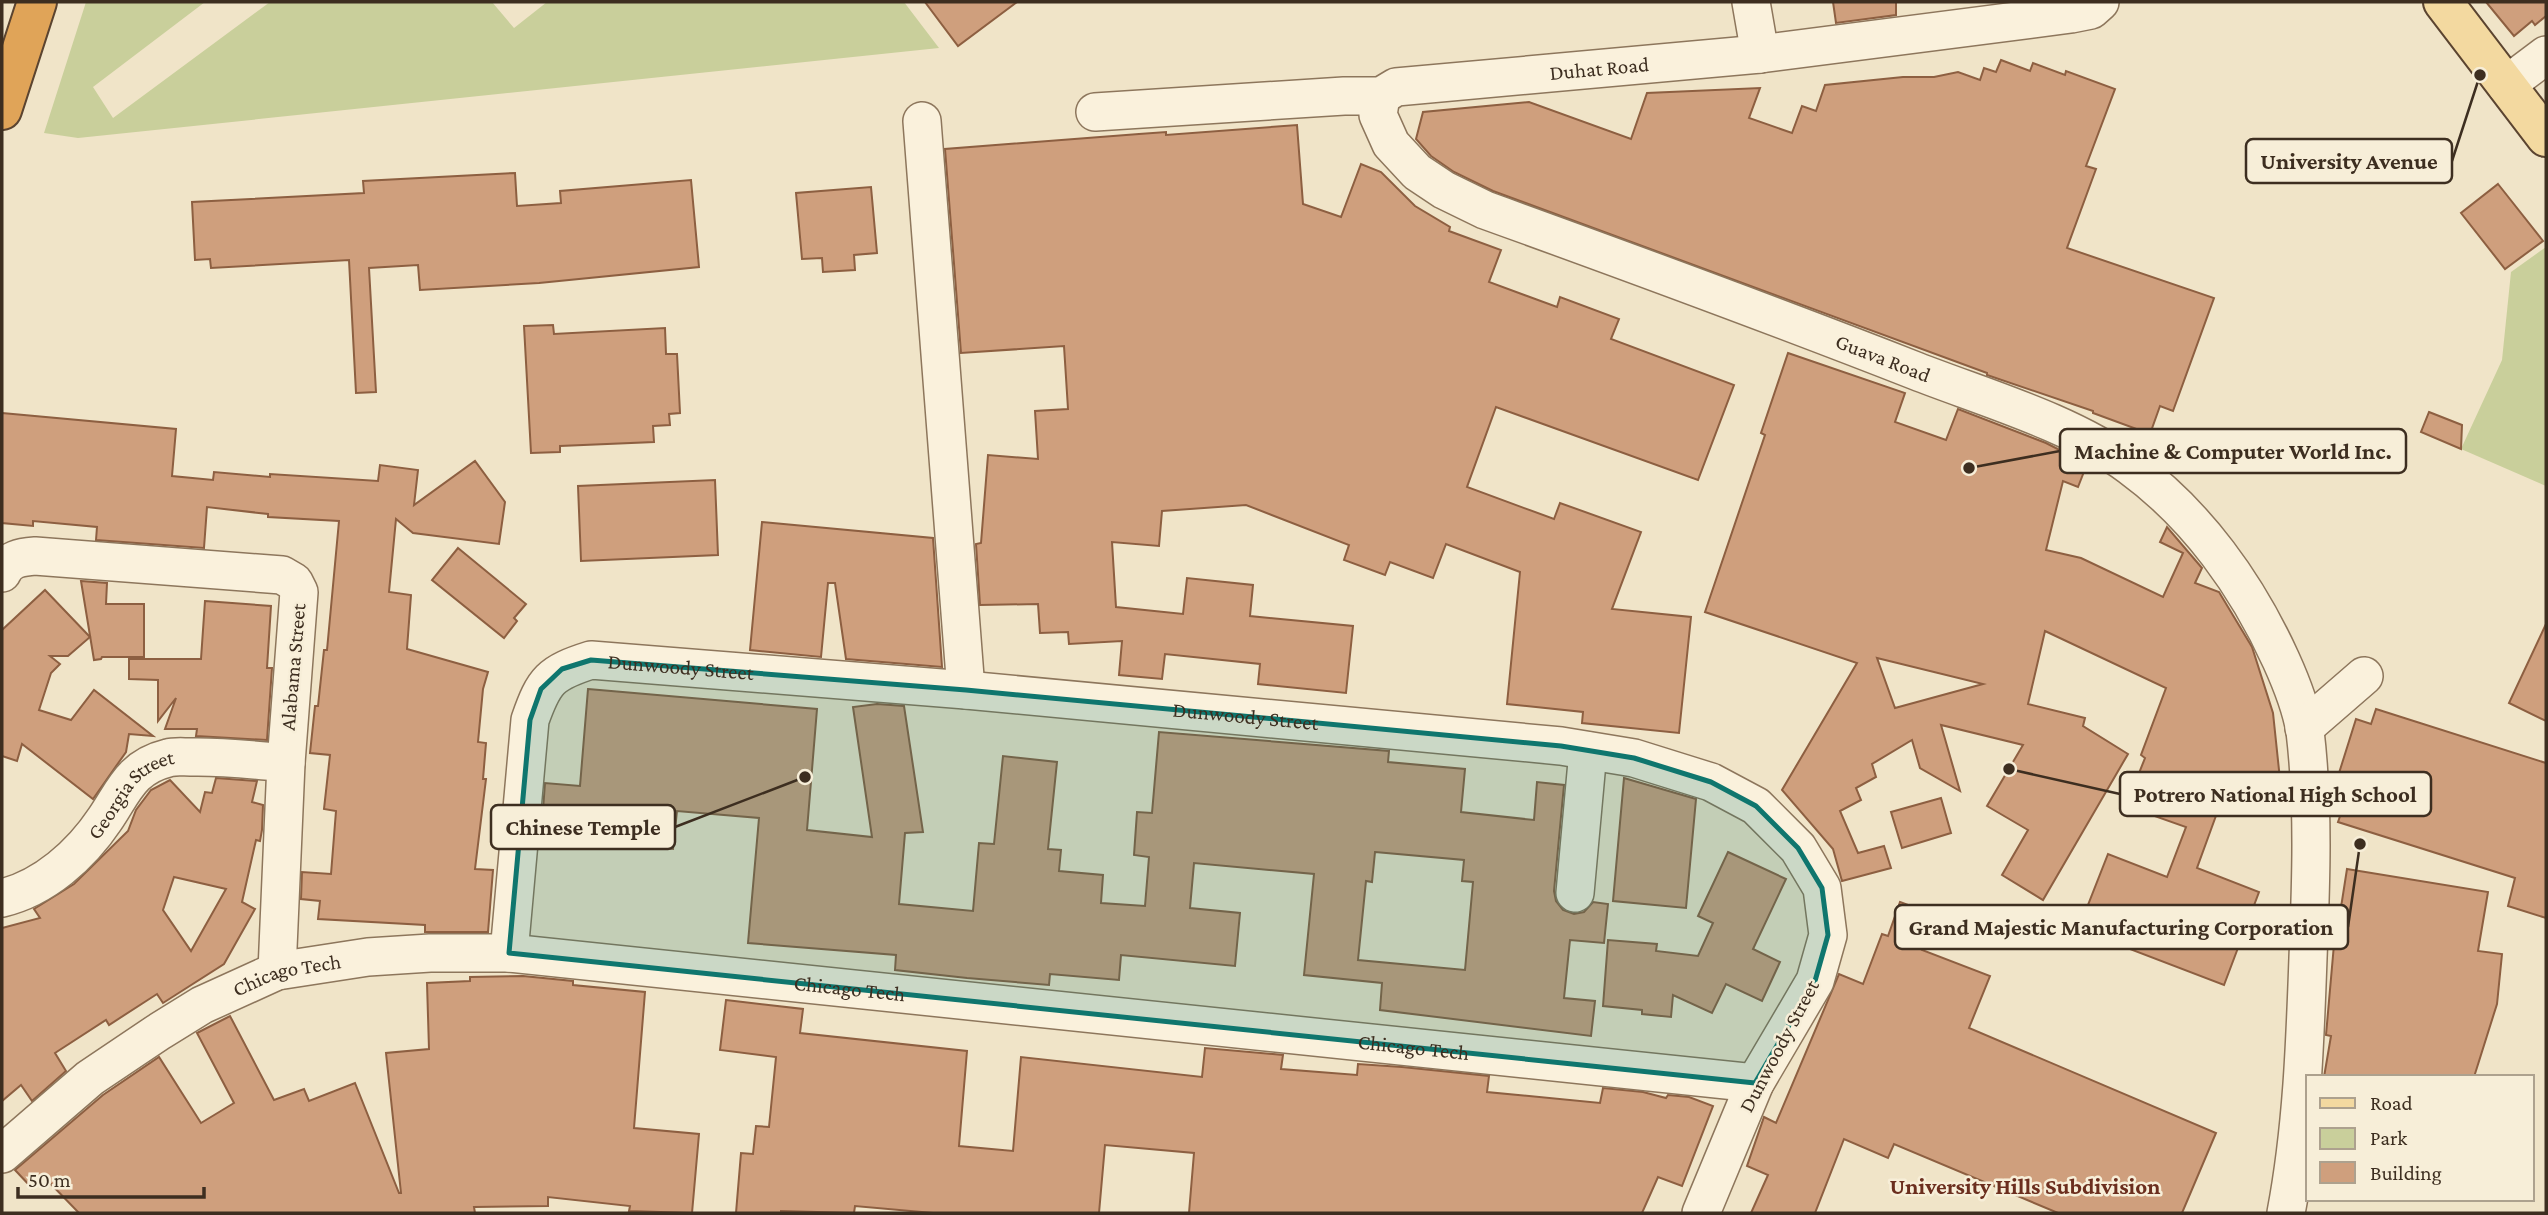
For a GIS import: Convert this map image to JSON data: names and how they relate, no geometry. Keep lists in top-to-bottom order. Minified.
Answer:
{"streets":{"street":["Duhat Road","Guava Road","Alabama Street","Dunwoody Street","Georgia Street","Chicago Tech"]},"crossings":[["Duhat Road","Guava Road"],["Alabama Street","Georgia Street"],["Alabama Street","Chicago Tech"],["Dunwoody Street","Chicago Tech"]],"districts":["University Hills Subdivision"],"places":["University Avenue","Machine & Computer World Inc.","Potrero National High School","Chinese Temple","Grand Majestic Manufacturing Corporation"],"legend":["Road","Park","Building"],"scale_bar":"50 m"}
